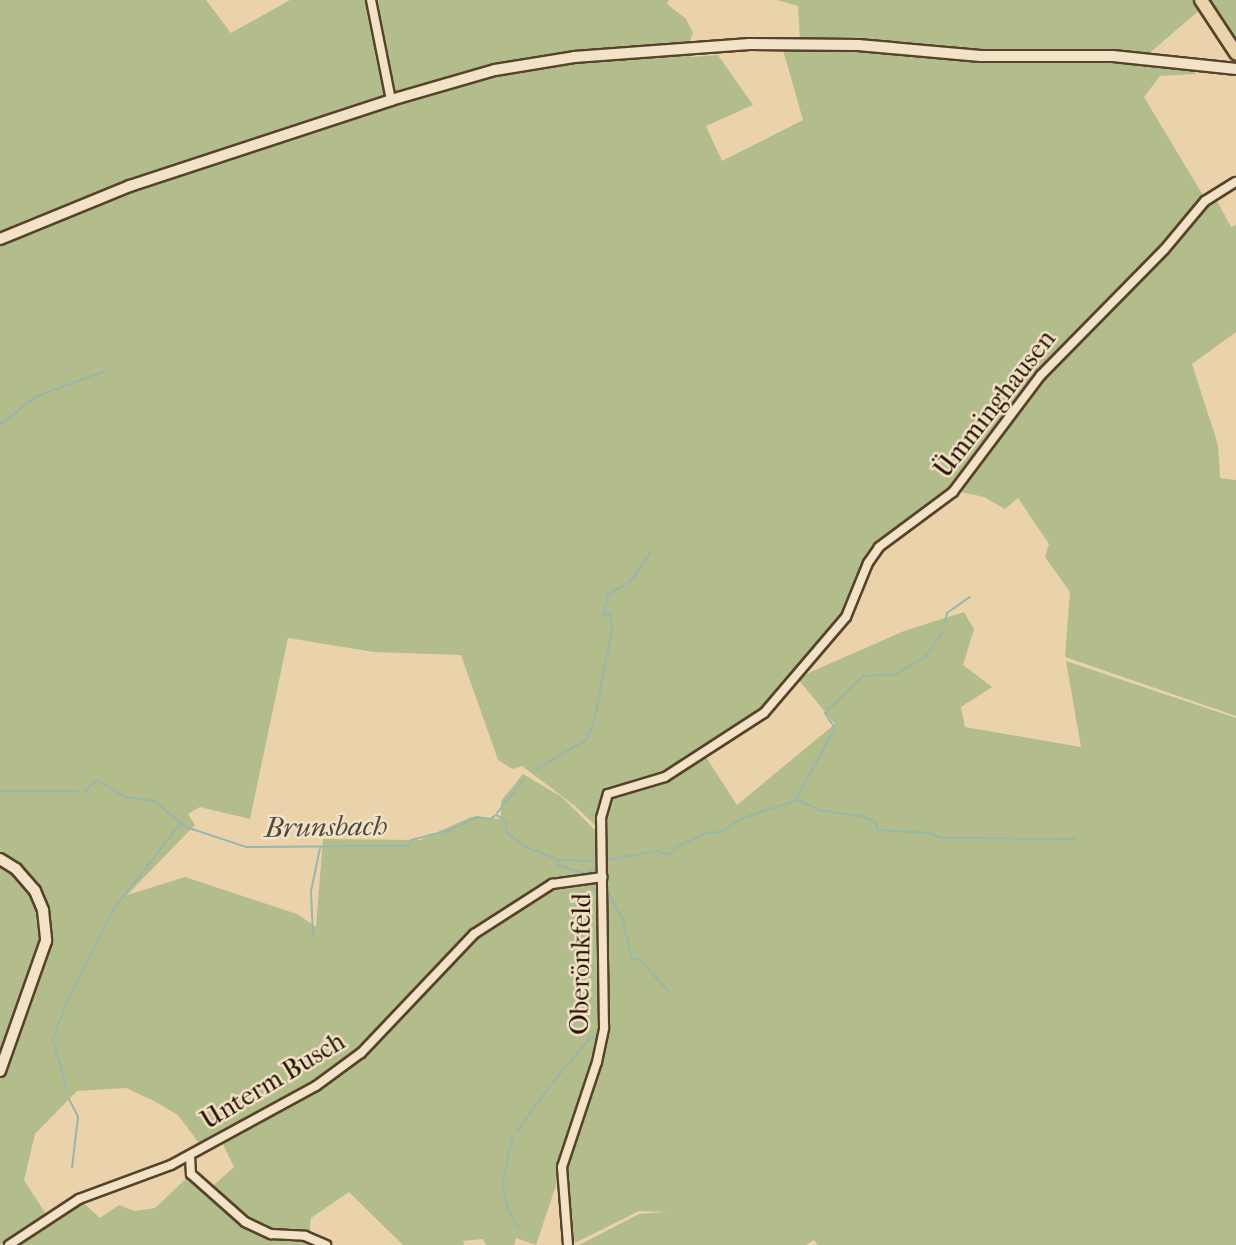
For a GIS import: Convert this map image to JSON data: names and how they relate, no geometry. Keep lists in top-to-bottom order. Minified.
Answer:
{"streets":{"street":["Ümminghausen","Oberönkfeld","Unterm Busch"]},"crossings":[["Ümminghausen","Oberönkfeld"],["Oberönkfeld","Unterm Busch"]],"water":["Brunsbach"]}
